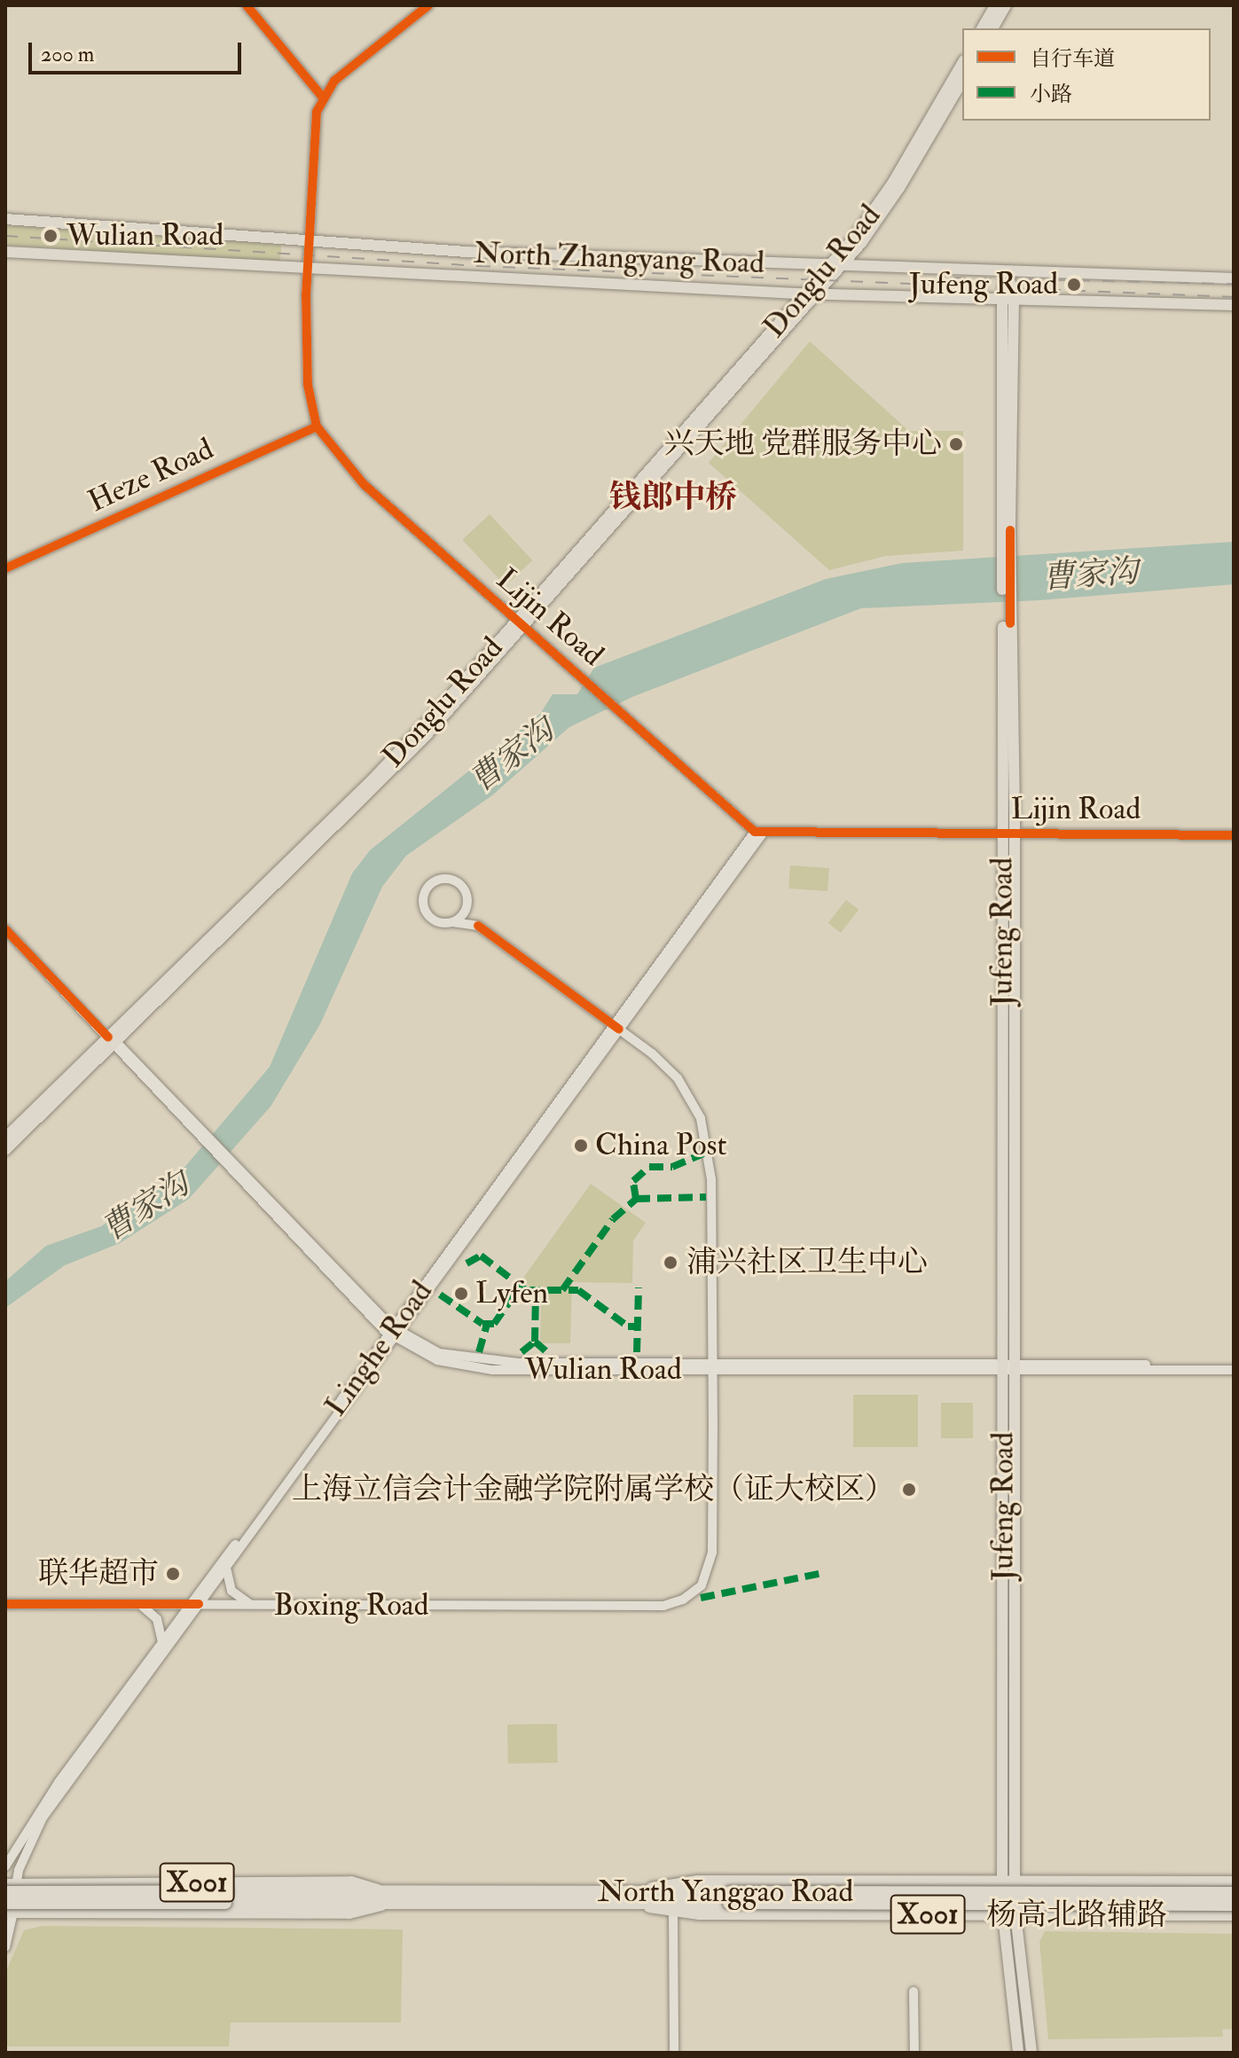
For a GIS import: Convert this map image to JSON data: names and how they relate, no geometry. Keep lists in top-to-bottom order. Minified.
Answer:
{"streets":{"highway":["X001","North Yanggao Road"],"main road":["North Zhangyang Road","Donglu Road","Jufeng Road","杨高北路辅路"],"street":["Heze Road","Lijin Road","Linghe Road","Wulian Road","Boxing Road"]},"crossings":[["North Zhangyang Road","Donglu Road"],["North Zhangyang Road","Jufeng Road"],["Donglu Road","Lijin Road"],["Donglu Road","Wulian Road"],["Heze Road","Lijin Road"],["Lijin Road","Jufeng Road"],["Lijin Road","Linghe Road"],["Jufeng Road","Wulian Road"],["Jufeng Road","杨高北路辅路"],["Linghe Road","Wulian Road"],["Linghe Road","Boxing Road"],["Linghe Road","X001"],["Linghe Road","North Yanggao Road"],["Wulian Road","Boxing Road"],["X001","North Yanggao Road"],["North Yanggao Road","杨高北路辅路"]],"districts":["钱郎中桥"],"water":["曹家沟"],"places":["Wulian Road","Jufeng Road","兴天地 党群服务中心","China Post","浦兴社区卫生中心","Lyfen","上海立信会计金融学院附属学校（证大校区）","联华超市"],"legend":["自行车道","小路"],"scale_bar":"200 m"}
